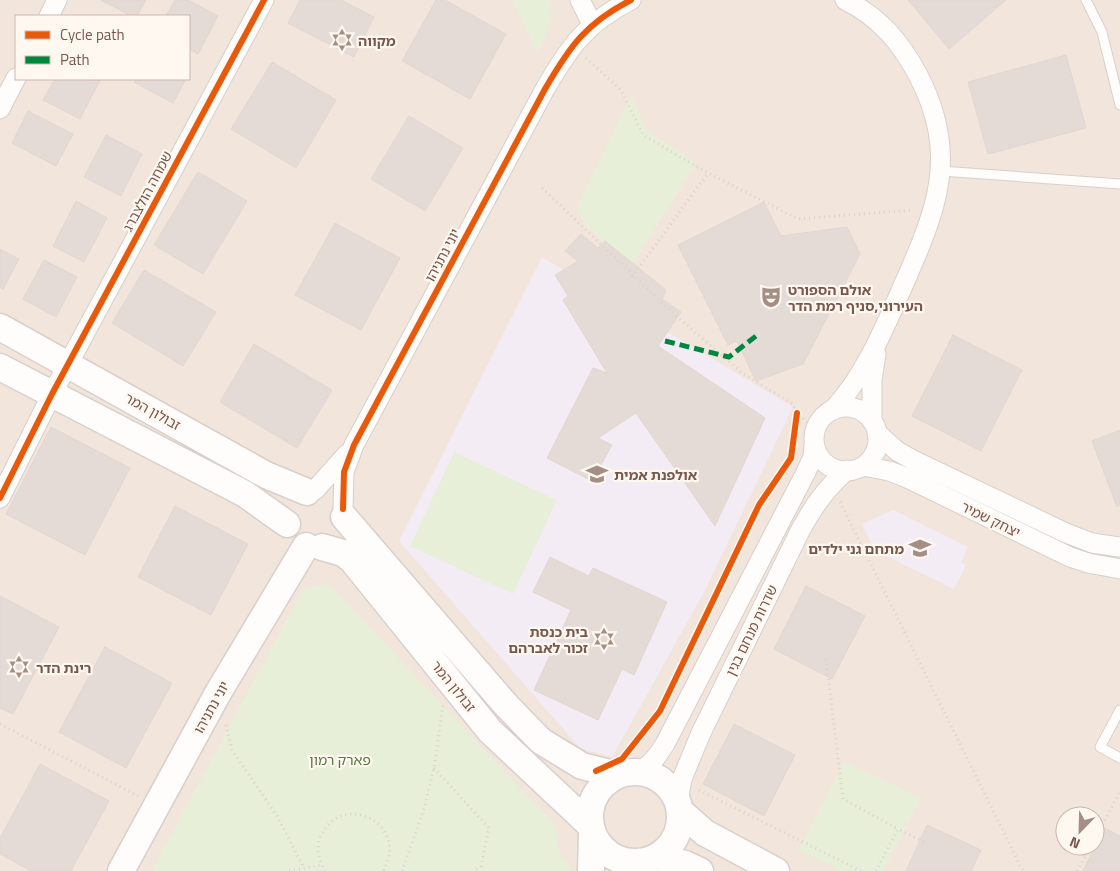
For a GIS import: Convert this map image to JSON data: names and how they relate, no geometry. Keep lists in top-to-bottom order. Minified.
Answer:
{"streets":{"street":["שמחה הולצברג","יוני נתניהו","זבולון המר","יצחק שמיר","שדרות מנחם בגין"]},"crossings":[["שמחה הולצברג","זבולון המר"],["יוני נתניהו","זבולון המר"],["זבולון המר","שדרות מנחם בגין"],["יצחק שמיר","שדרות מנחם בגין"]],"parks":["פארק רמון"],"places":{"synagogue":["מקווה","בית כנסת זכור לאברהם","רינת הדר"],"theatre":["אולם הספורט העירוני,סניף רמת הדר"],"school or university":["אולפנת אמית","מתחם גני ילדים"]},"legend":["Cycle path","Path"],"north":"bottom left"}
